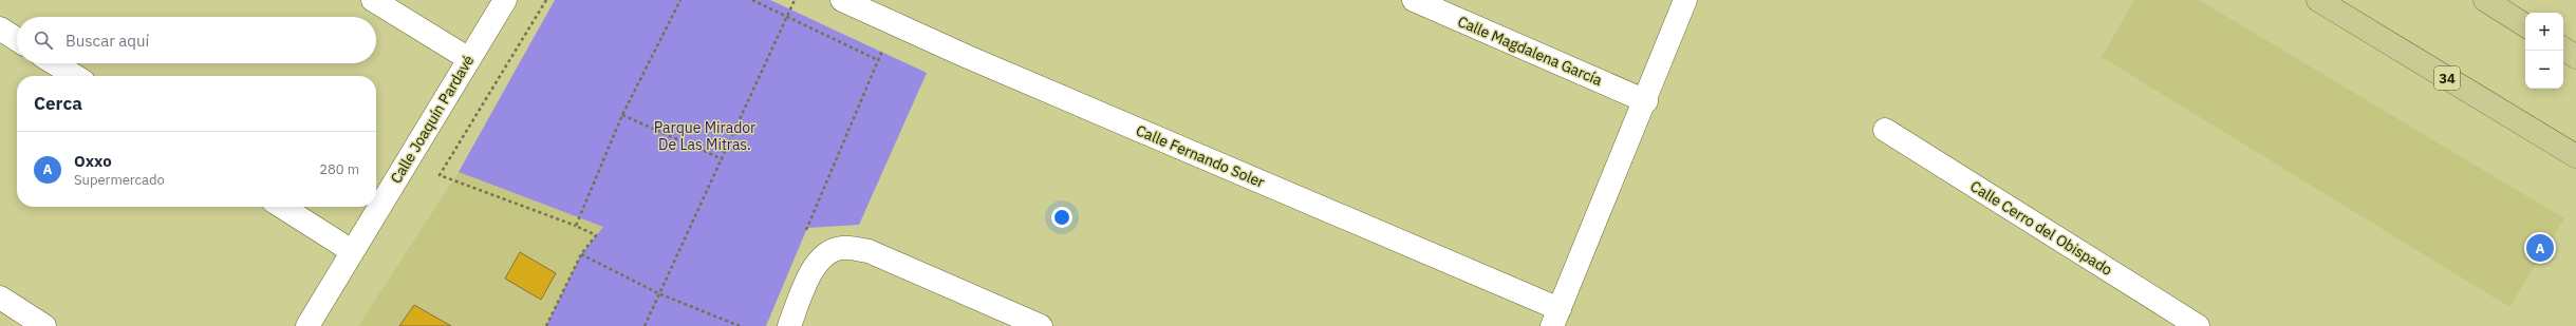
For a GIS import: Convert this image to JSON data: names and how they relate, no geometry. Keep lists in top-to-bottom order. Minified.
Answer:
{"streets":{"main road":["34"],"street":["Calle Magdalena García","Calle Joaquín Pardavé","Calle Fernando Soler","Calle Cerro del Obispado"]},"parks":["Parque Mirador De Las Mitras."],"page":{"map_buttons":["+","−"],"search":"Buscar aquí","heading":"Cerca","list":[{"mark":"A","name":"Oxxo","note":"Supermercado","value":"280 m"}],"pins":"A"}}
